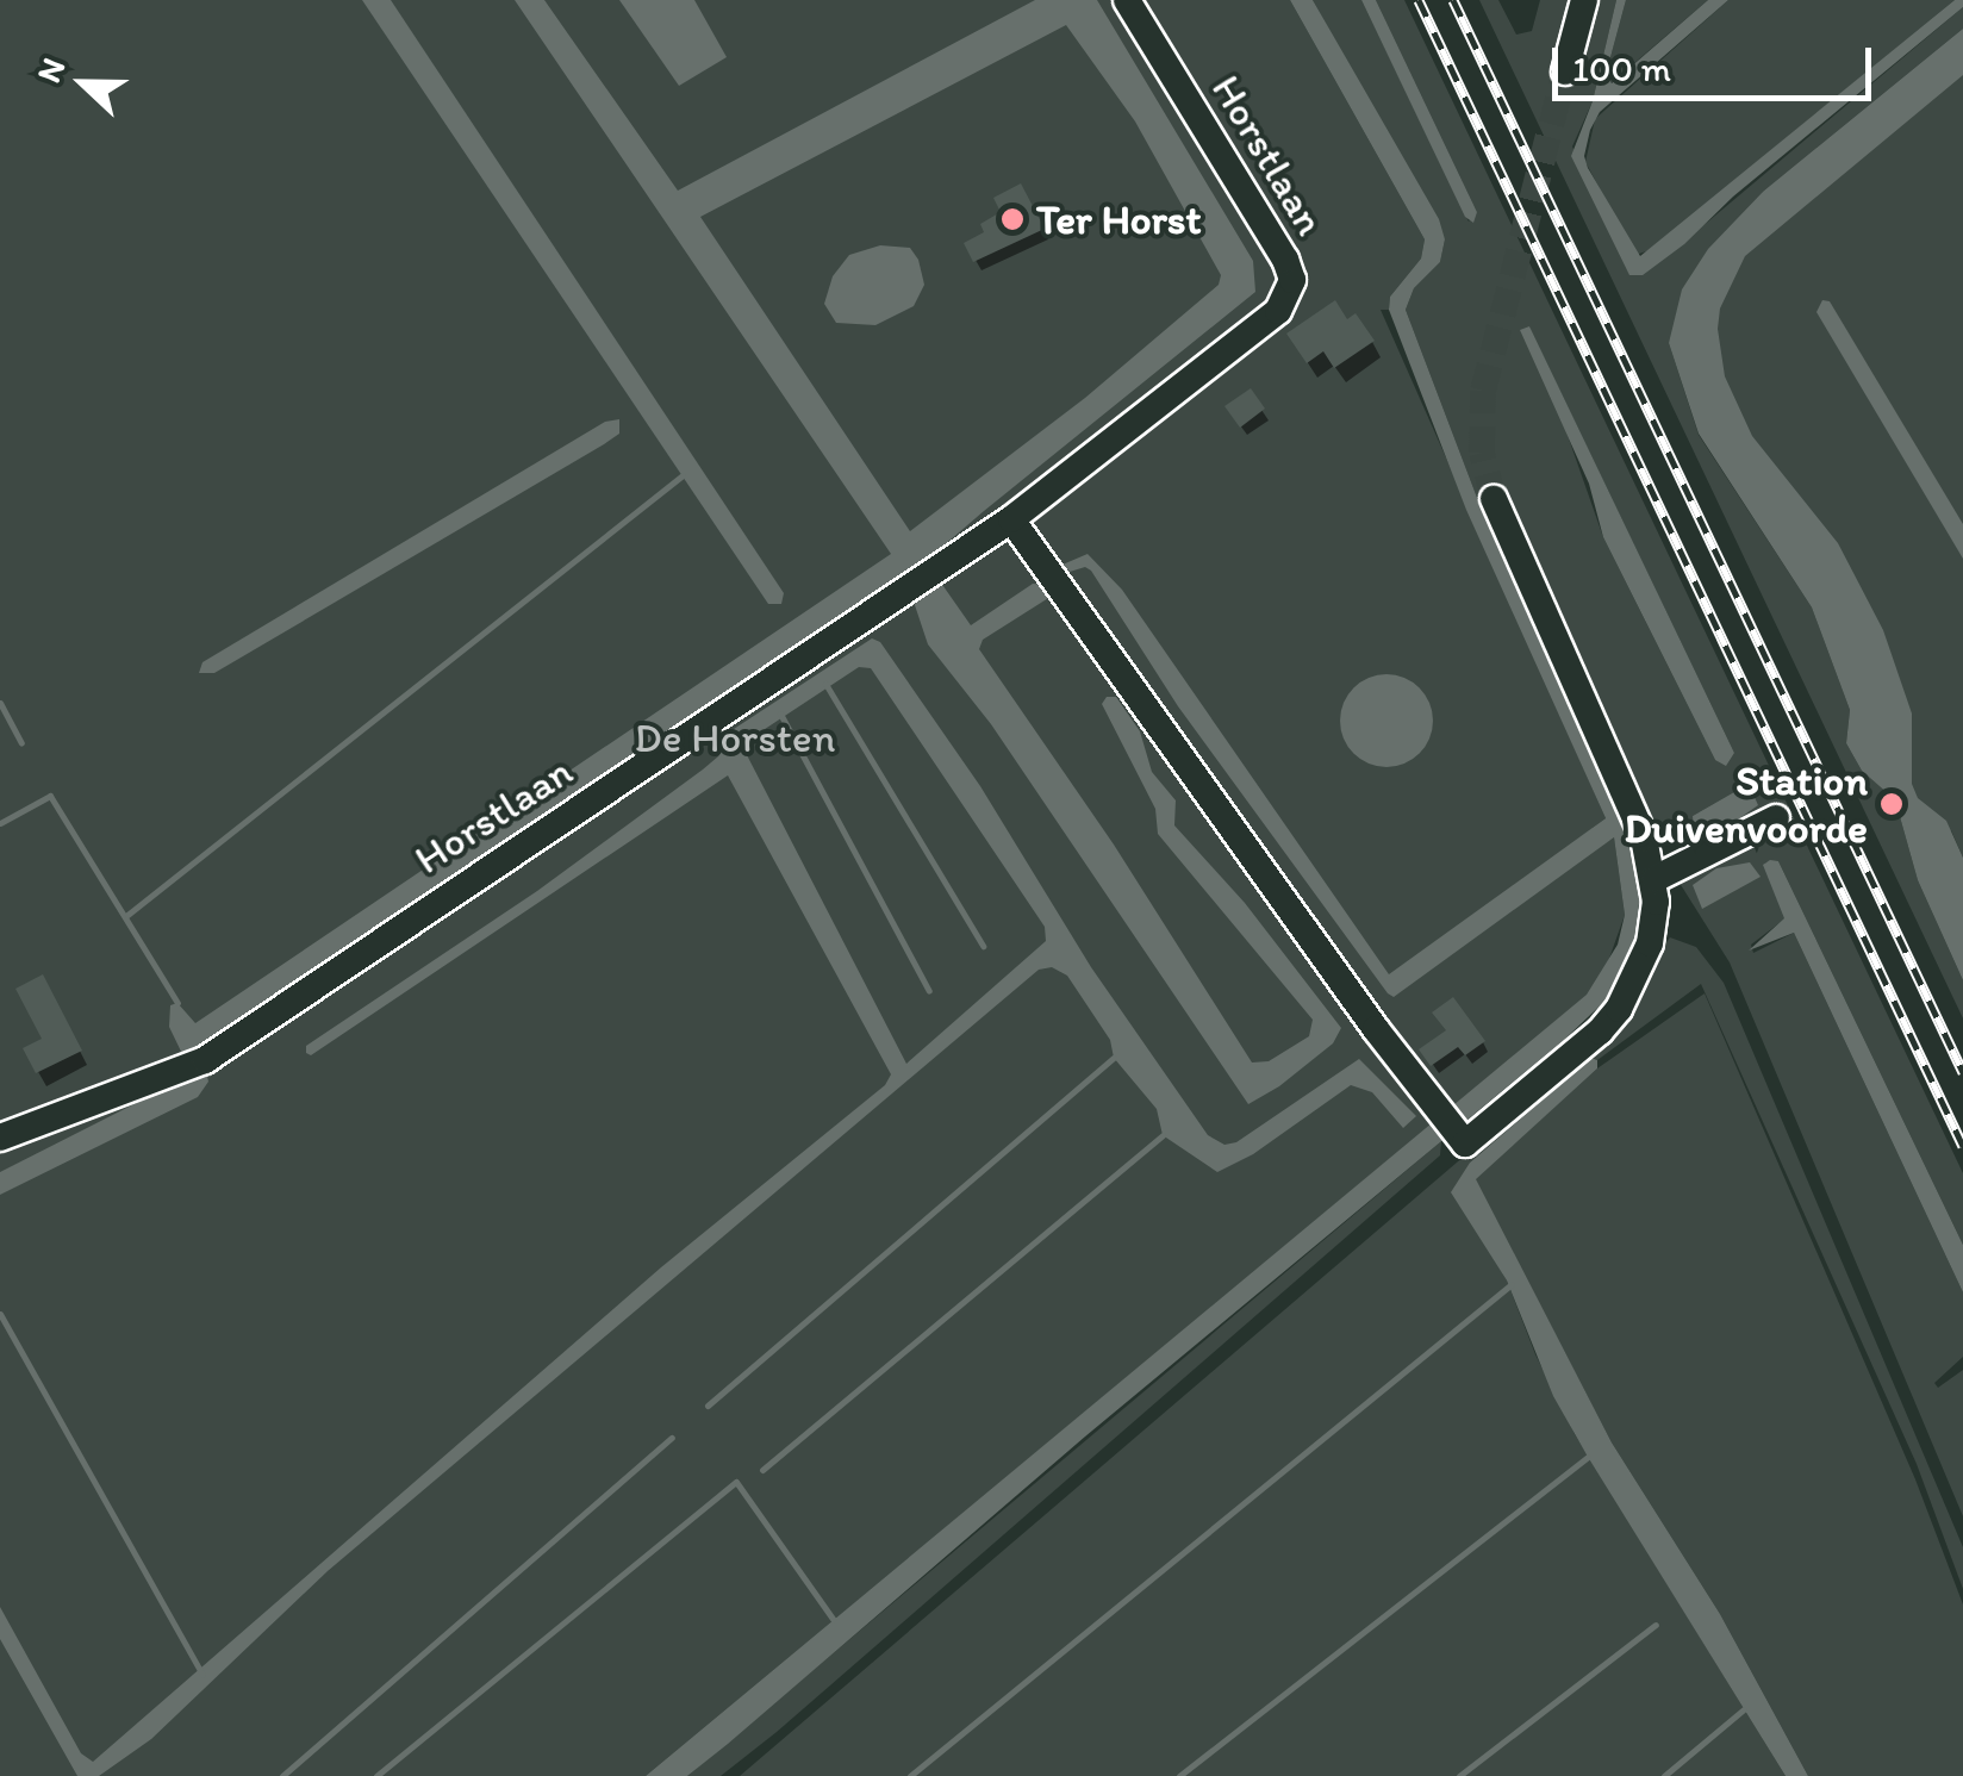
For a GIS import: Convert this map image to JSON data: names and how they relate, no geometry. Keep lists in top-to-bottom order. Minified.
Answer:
{"streets":{"street":["Horstlaan"]},"parks":["De Horsten"],"places":["Ter Horst","Station Duivenvoorde"],"scale_bar":"100 m","north":"left"}
